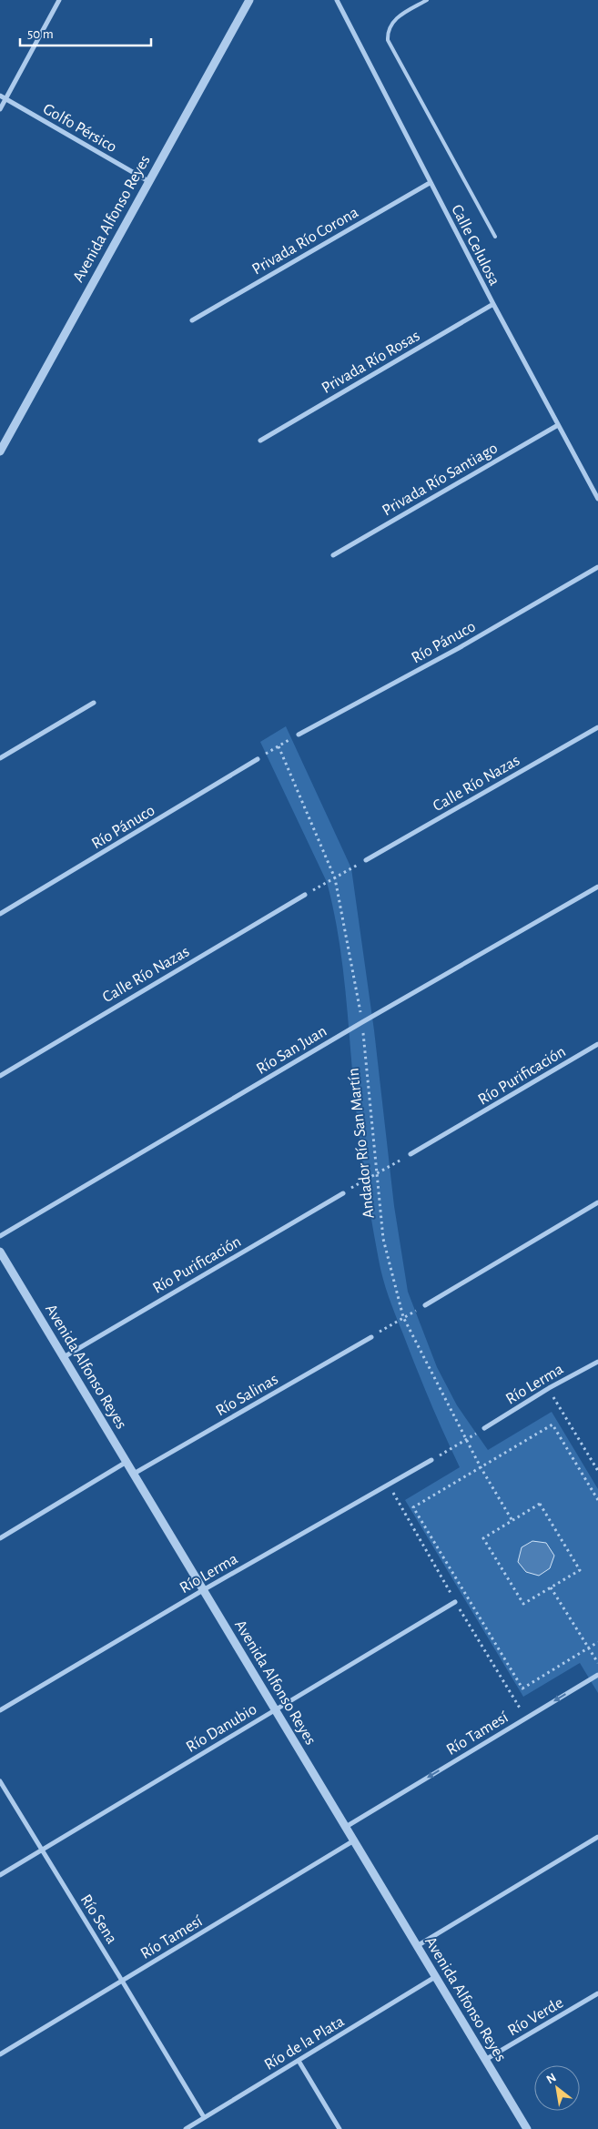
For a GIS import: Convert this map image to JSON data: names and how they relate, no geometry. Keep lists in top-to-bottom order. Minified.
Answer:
{"streets":{"street":["Golfo Pérsico","Avenida Alfonso Reyes","Privada Río Corona","Calle Celulosa","Privada Río Rosas","Privada Río Santiago","Río Pánuco","Calle Río Nazas","Río San Juan","Río Purificación","Río Lerma","Río Salinas","Río Danubio","Río Tamesí","Río Sena","Río Verde","Río de la Plata"],"path":["Andador Río San Martín"]},"crossings":[["Golfo Pérsico","Avenida Alfonso Reyes"],["Avenida Alfonso Reyes","Río Purificación"],["Avenida Alfonso Reyes","Río Lerma"],["Avenida Alfonso Reyes","Río Salinas"],["Avenida Alfonso Reyes","Río Danubio"],["Avenida Alfonso Reyes","Río Tamesí"],["Avenida Alfonso Reyes","Río Verde"],["Avenida Alfonso Reyes","Río de la Plata"],["Privada Río Corona","Calle Celulosa"],["Calle Celulosa","Privada Río Rosas"],["Calle Celulosa","Privada Río Santiago"],["Río San Juan","Andador Río San Martín"],["Río Danubio","Río Sena"],["Río Tamesí","Río Sena"],["Río Sena","Río de la Plata"]],"one_way":["Río Tamesí"],"scale_bar":"50 m","north":"top left"}
